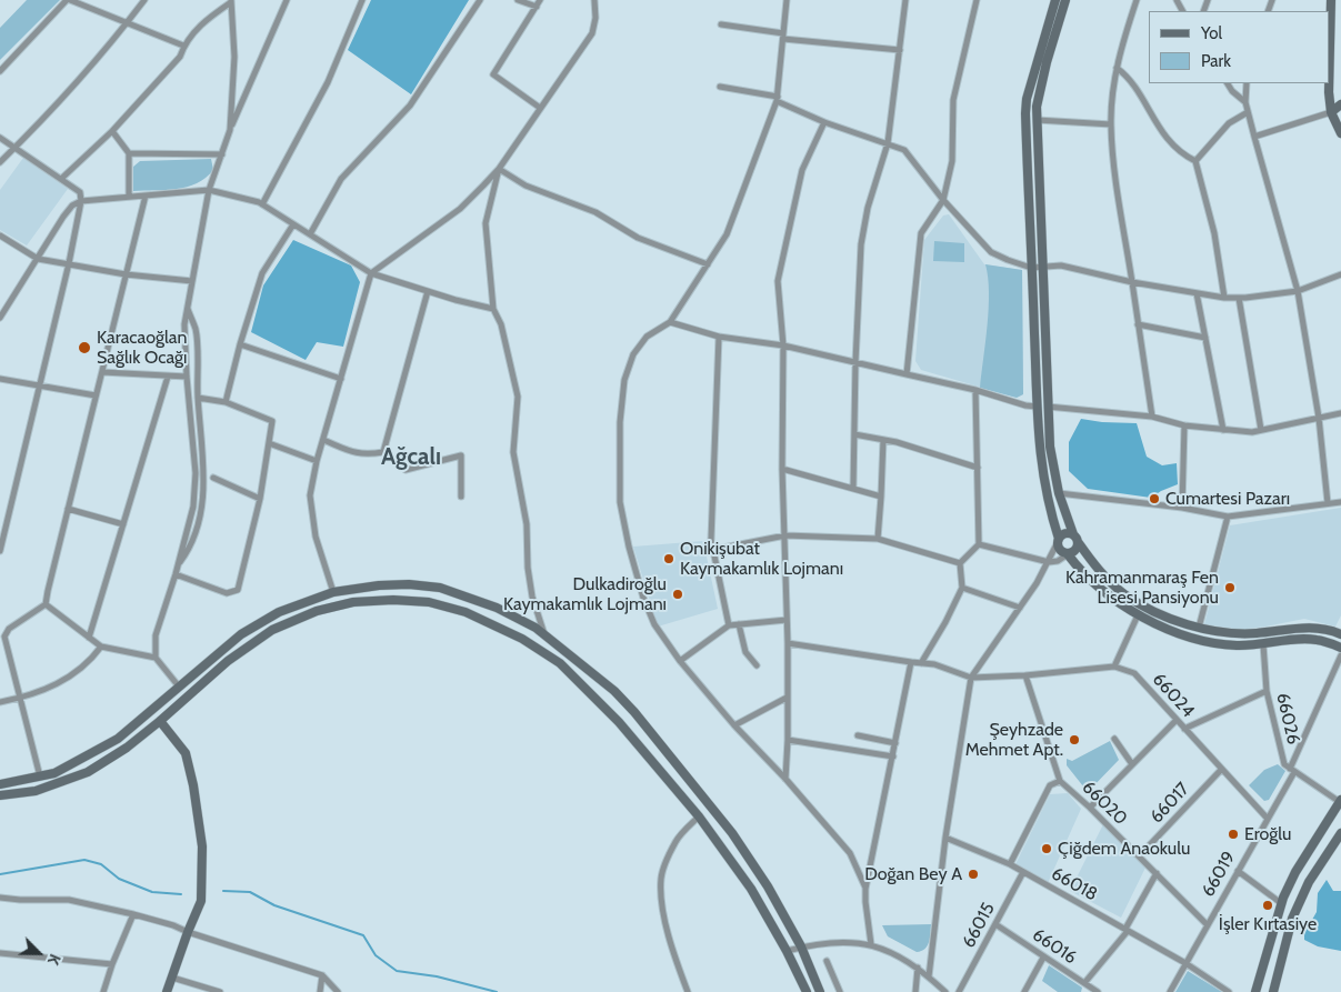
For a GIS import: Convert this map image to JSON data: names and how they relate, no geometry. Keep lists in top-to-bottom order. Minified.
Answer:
{"streets":{"street":["66024","66026","66020","66017","66019","66018","66015","66016"]},"crossings":[["66024","66020"],["66024","66017"],["66024","66019"],["66026","66019"],["66020","66017"],["66020","66019"],["66019","66018"],["66018","66015"],["66015","66016"]],"districts":["Ağcalı"],"places":["Karacaoğlan Sağlık Ocağı","Cumartesi Pazarı","Onikişubat Kaymakamlık Lojmanı","Kahramanmaraş Fen Lisesi Pansiyonu","Dulkadiroğlu Kaymakamlık Lojmanı","Şeyhzade Mehmet Apt.","Eroğlu","Çiğdem Anaokulu","Doğan Bey A","İşler Kırtasiye"],"legend":["Yol","Park"],"north":"bottom right"}
